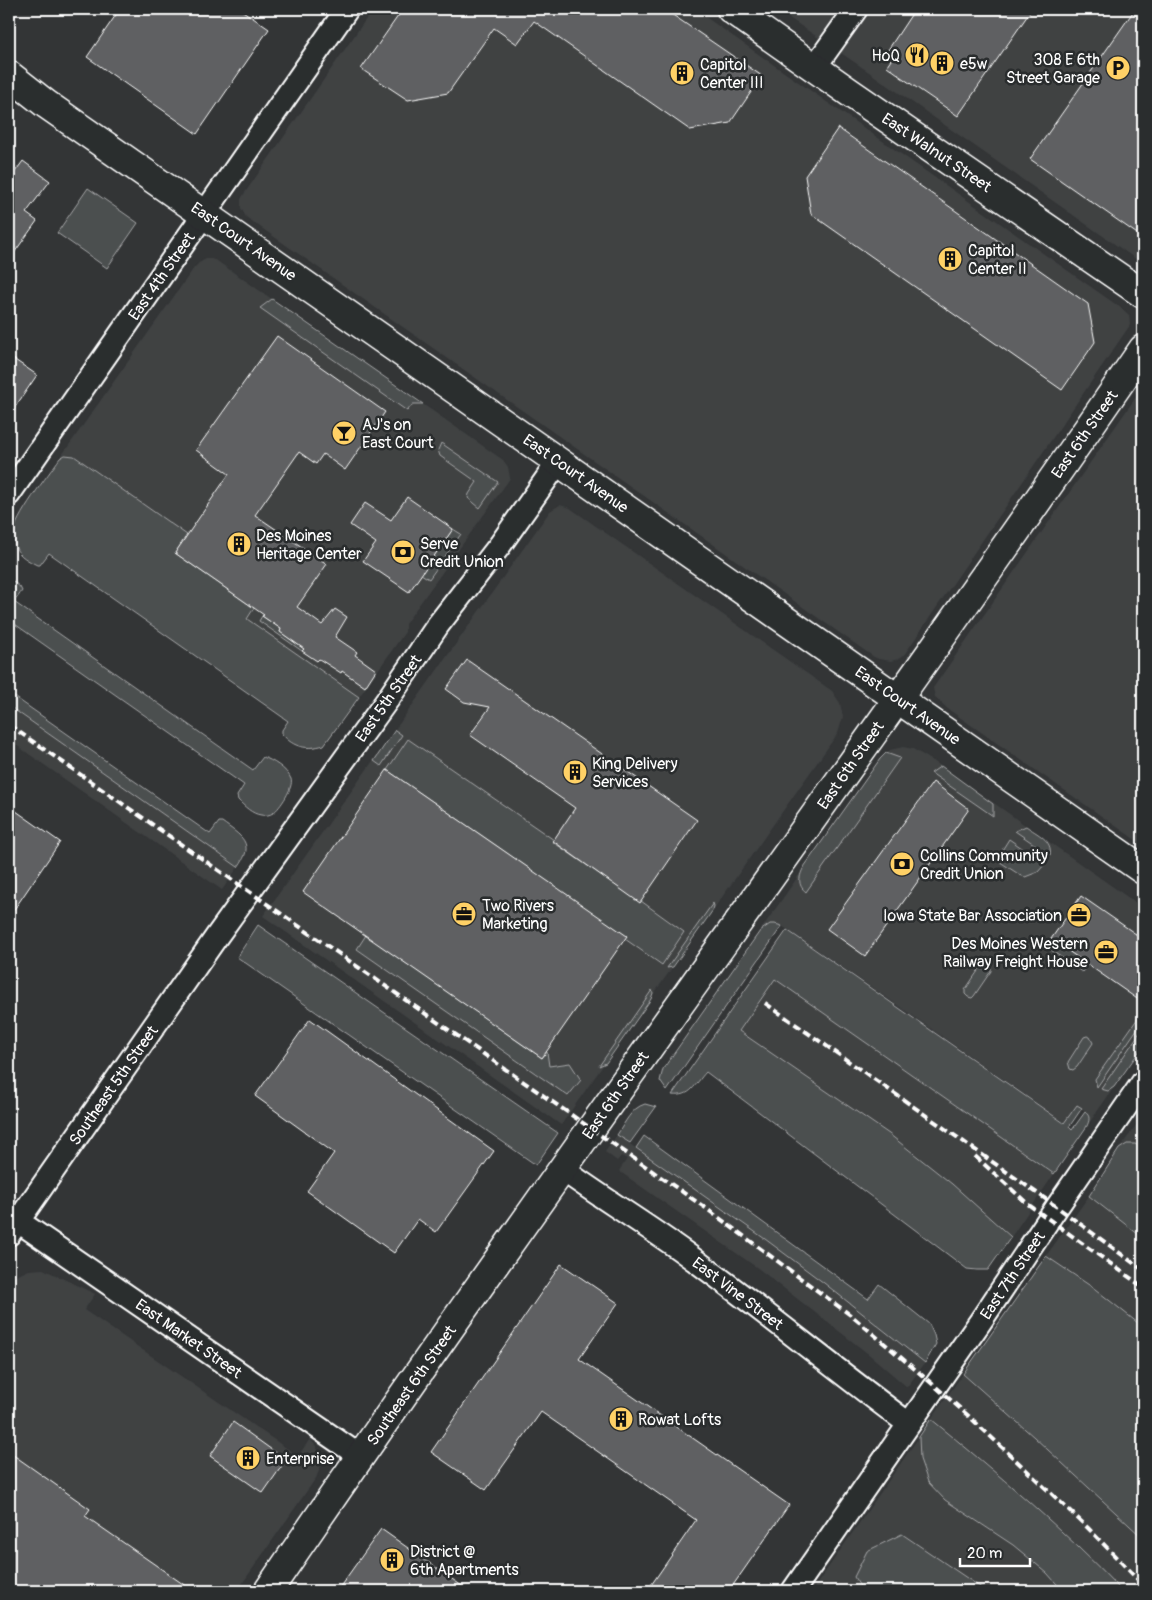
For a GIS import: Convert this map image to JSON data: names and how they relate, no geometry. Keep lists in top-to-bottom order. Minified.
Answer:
{"streets":{"street":["East Walnut Street","East Court Avenue","East 4th Street","East 6th Street","East 5th Street","Southeast 5th Street","East 7th Street","East Vine Street","East Market Street","Southeast 6th Street"]},"crossings":[["East Court Avenue","East 4th Street"],["East Court Avenue","East 6th Street"],["East Court Avenue","East 5th Street"],["East 6th Street","East Vine Street"],["East 6th Street","Southeast 6th Street"],["East 5th Street","Southeast 5th Street"],["Southeast 5th Street","East Market Street"],["East 7th Street","East Vine Street"],["East Vine Street","Southeast 6th Street"],["East Market Street","Southeast 6th Street"]],"places":{"restaurant":["HoQ"],"building":["e5w","Capitol Center III","Capitol Center II","Des Moines Heritage Center","King Delivery Services","Rowat Lofts","Enterprise","District @ 6th Apartments"],"parking":["308 E 6th Street Garage"],"bar":["AJ's on East Court"],"bank":["Serve Credit Union","Collins Community Credit Union"],"office":["Two Rivers Marketing","Iowa State Bar Association","Des Moines Western Railway Freight House"]},"scale_bar":"20 m"}
